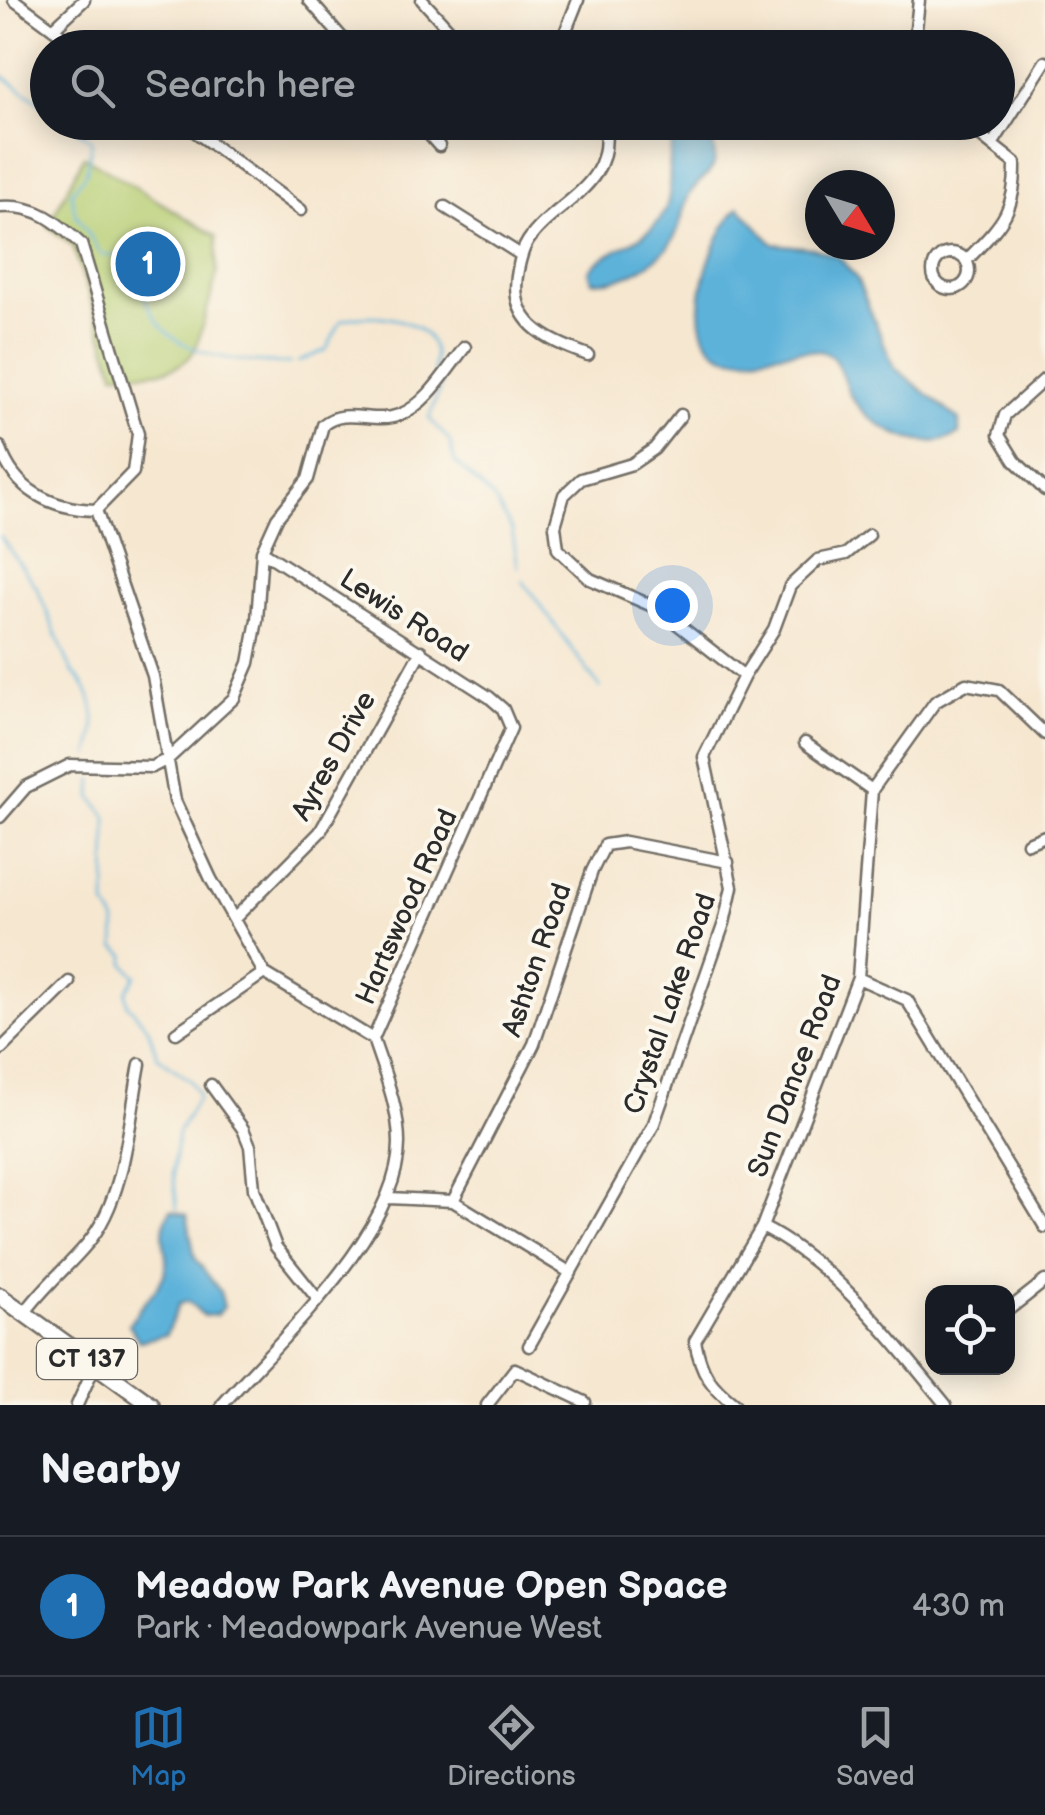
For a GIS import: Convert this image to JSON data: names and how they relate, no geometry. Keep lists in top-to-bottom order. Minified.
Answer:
{"streets":{"main road":["CT 137"],"street":["Lewis Road","Ayres Drive","Hartswood Road","Ashton Road","Crystal Lake Road","Sun Dance Road"]},"crossings":[["Lewis Road","Ayres Drive"],["Lewis Road","Hartswood Road"],["Ashton Road","Crystal Lake Road"]],"north":"bottom right","page":{"search":"Search here","pins":"1","heading":"Nearby","list":[{"mark":"1","name":"Meadow Park Avenue Open Space","note":"Park · Meadowpark Avenue West","value":"430 m"}],"nav":["Map","Directions","Saved"]}}
